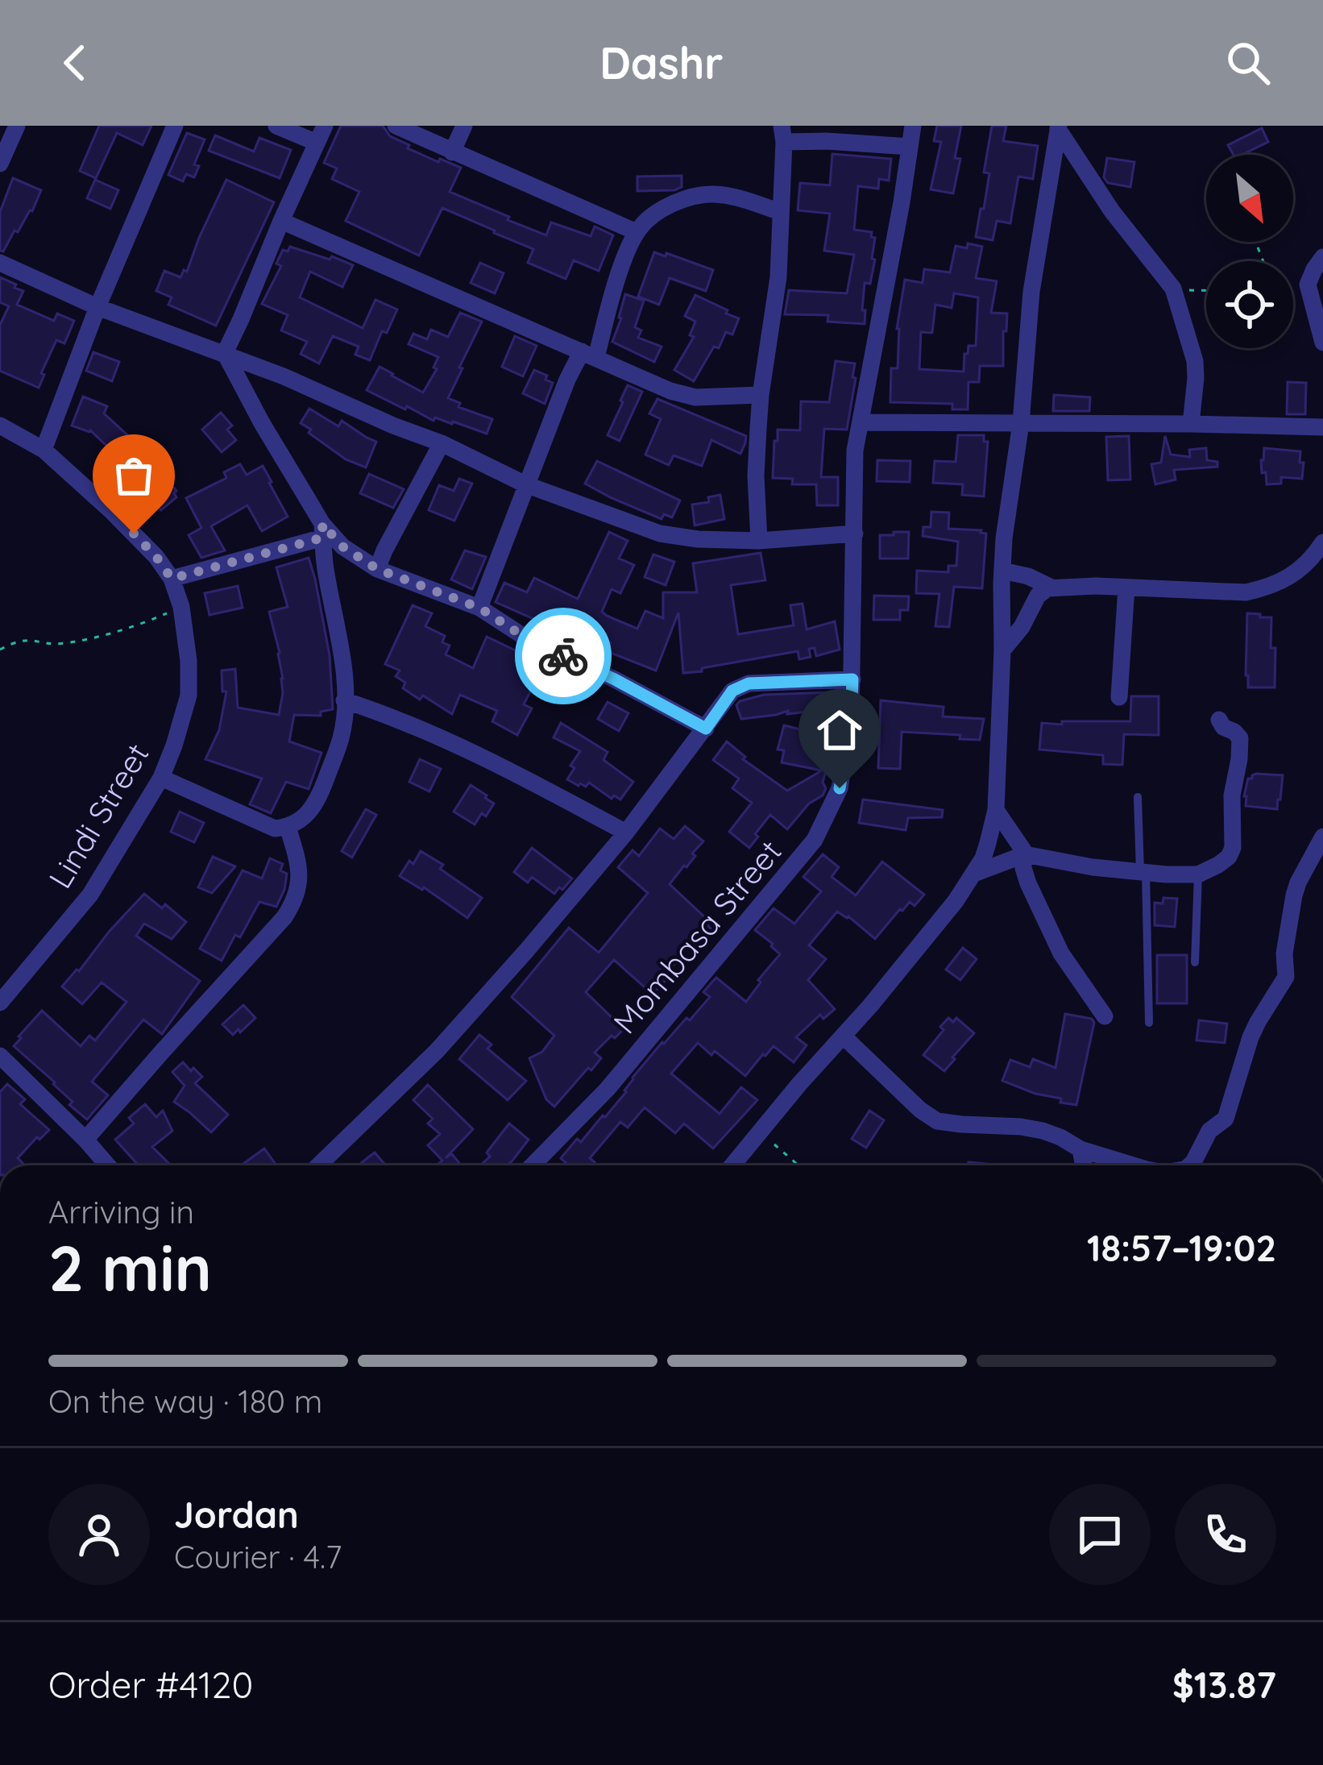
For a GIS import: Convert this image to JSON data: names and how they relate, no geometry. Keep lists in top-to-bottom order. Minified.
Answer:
{"streets":{"street":["Lindi Street","Mombasa Street"]},"north":"bottom right","page":{"header":"Dashr","heading":["2 min","Arriving in","18:57–19:02"],"panel":["Jordan","Courier · 4.7","Order #4120","$13.87"],"bar":"On the way · 180 m"}}
